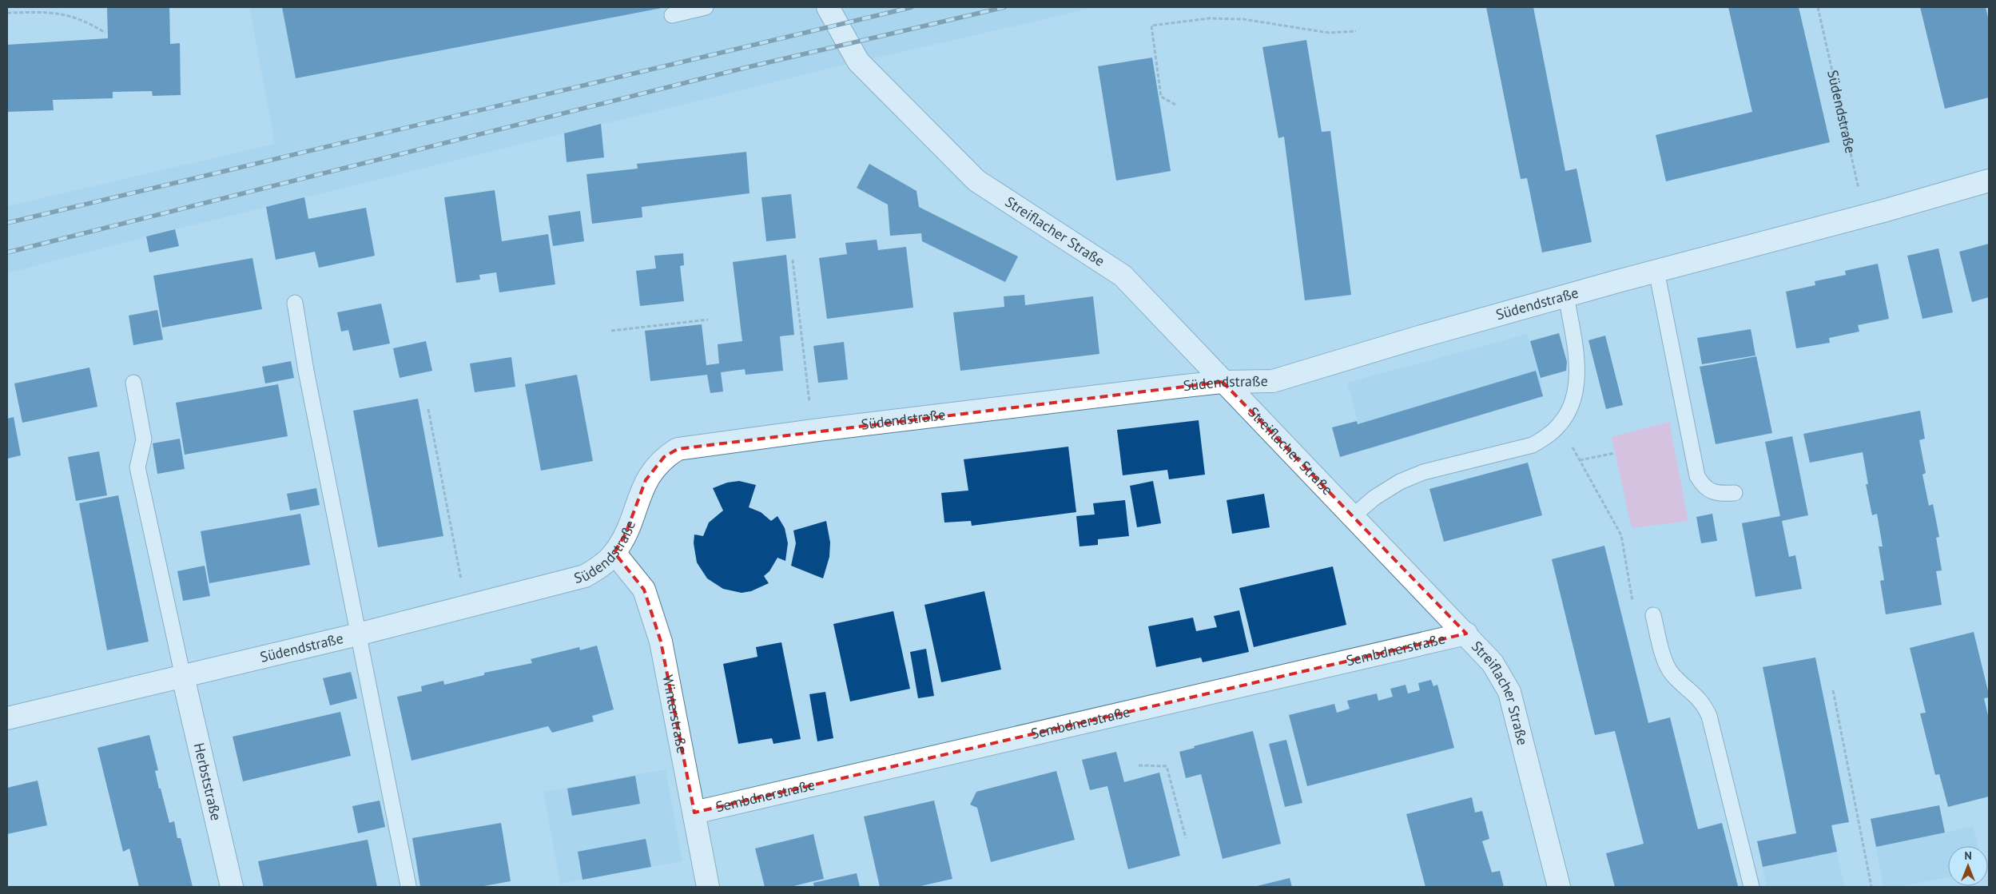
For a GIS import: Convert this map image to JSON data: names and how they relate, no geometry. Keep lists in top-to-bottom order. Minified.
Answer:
{"streets":{"street":["Südendstraße","Streiflacher Straße","Sembdnerstraße","Winterstraße","Herbststraße"]},"crossings":[["Südendstraße","Streiflacher Straße"],["Südendstraße","Winterstraße"],["Südendstraße","Herbststraße"],["Streiflacher Straße","Sembdnerstraße"],["Sembdnerstraße","Winterstraße"]],"north":"top"}
